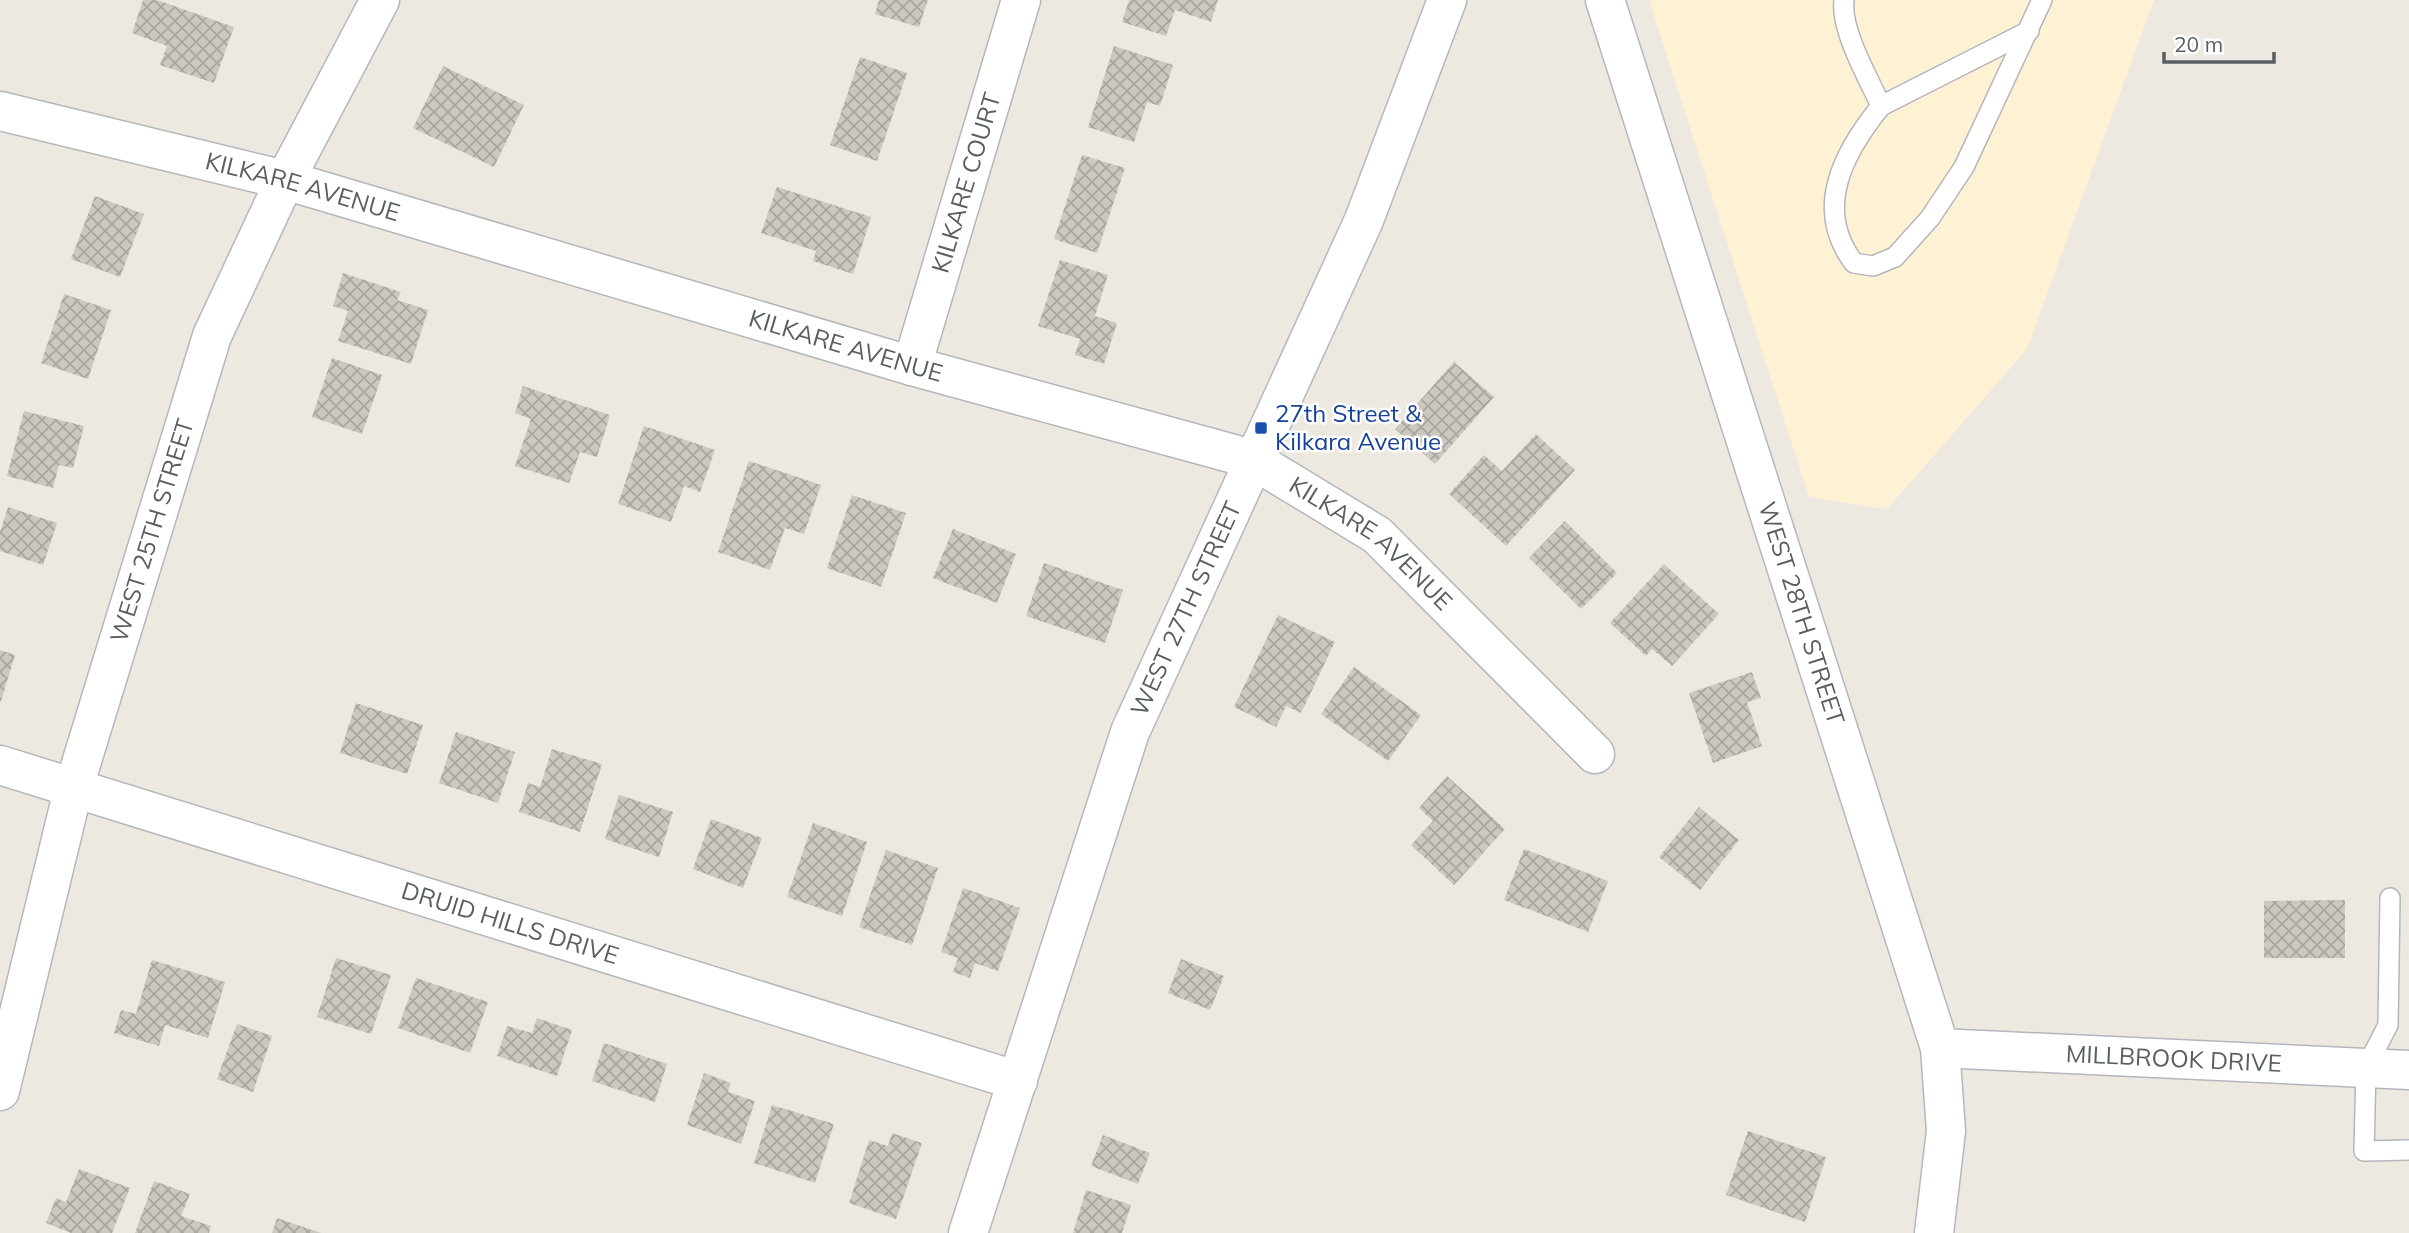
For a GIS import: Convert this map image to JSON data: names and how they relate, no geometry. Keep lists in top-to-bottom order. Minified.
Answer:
{"streets":{"street":["KILKARE COURT","KILKARE AVENUE","WEST 25TH STREET","WEST 27TH STREET","WEST 28TH STREET","DRUID HILLS DRIVE","MILLBROOK DRIVE"]},"crossings":[["KILKARE COURT","KILKARE AVENUE"],["KILKARE AVENUE","WEST 25TH STREET"],["KILKARE AVENUE","WEST 27TH STREET"],["WEST 25TH STREET","DRUID HILLS DRIVE"],["WEST 27TH STREET","DRUID HILLS DRIVE"],["WEST 28TH STREET","MILLBROOK DRIVE"]],"places":{"transit":["27th Street & Kilkara Avenue"]},"scale_bar":"20 m"}
